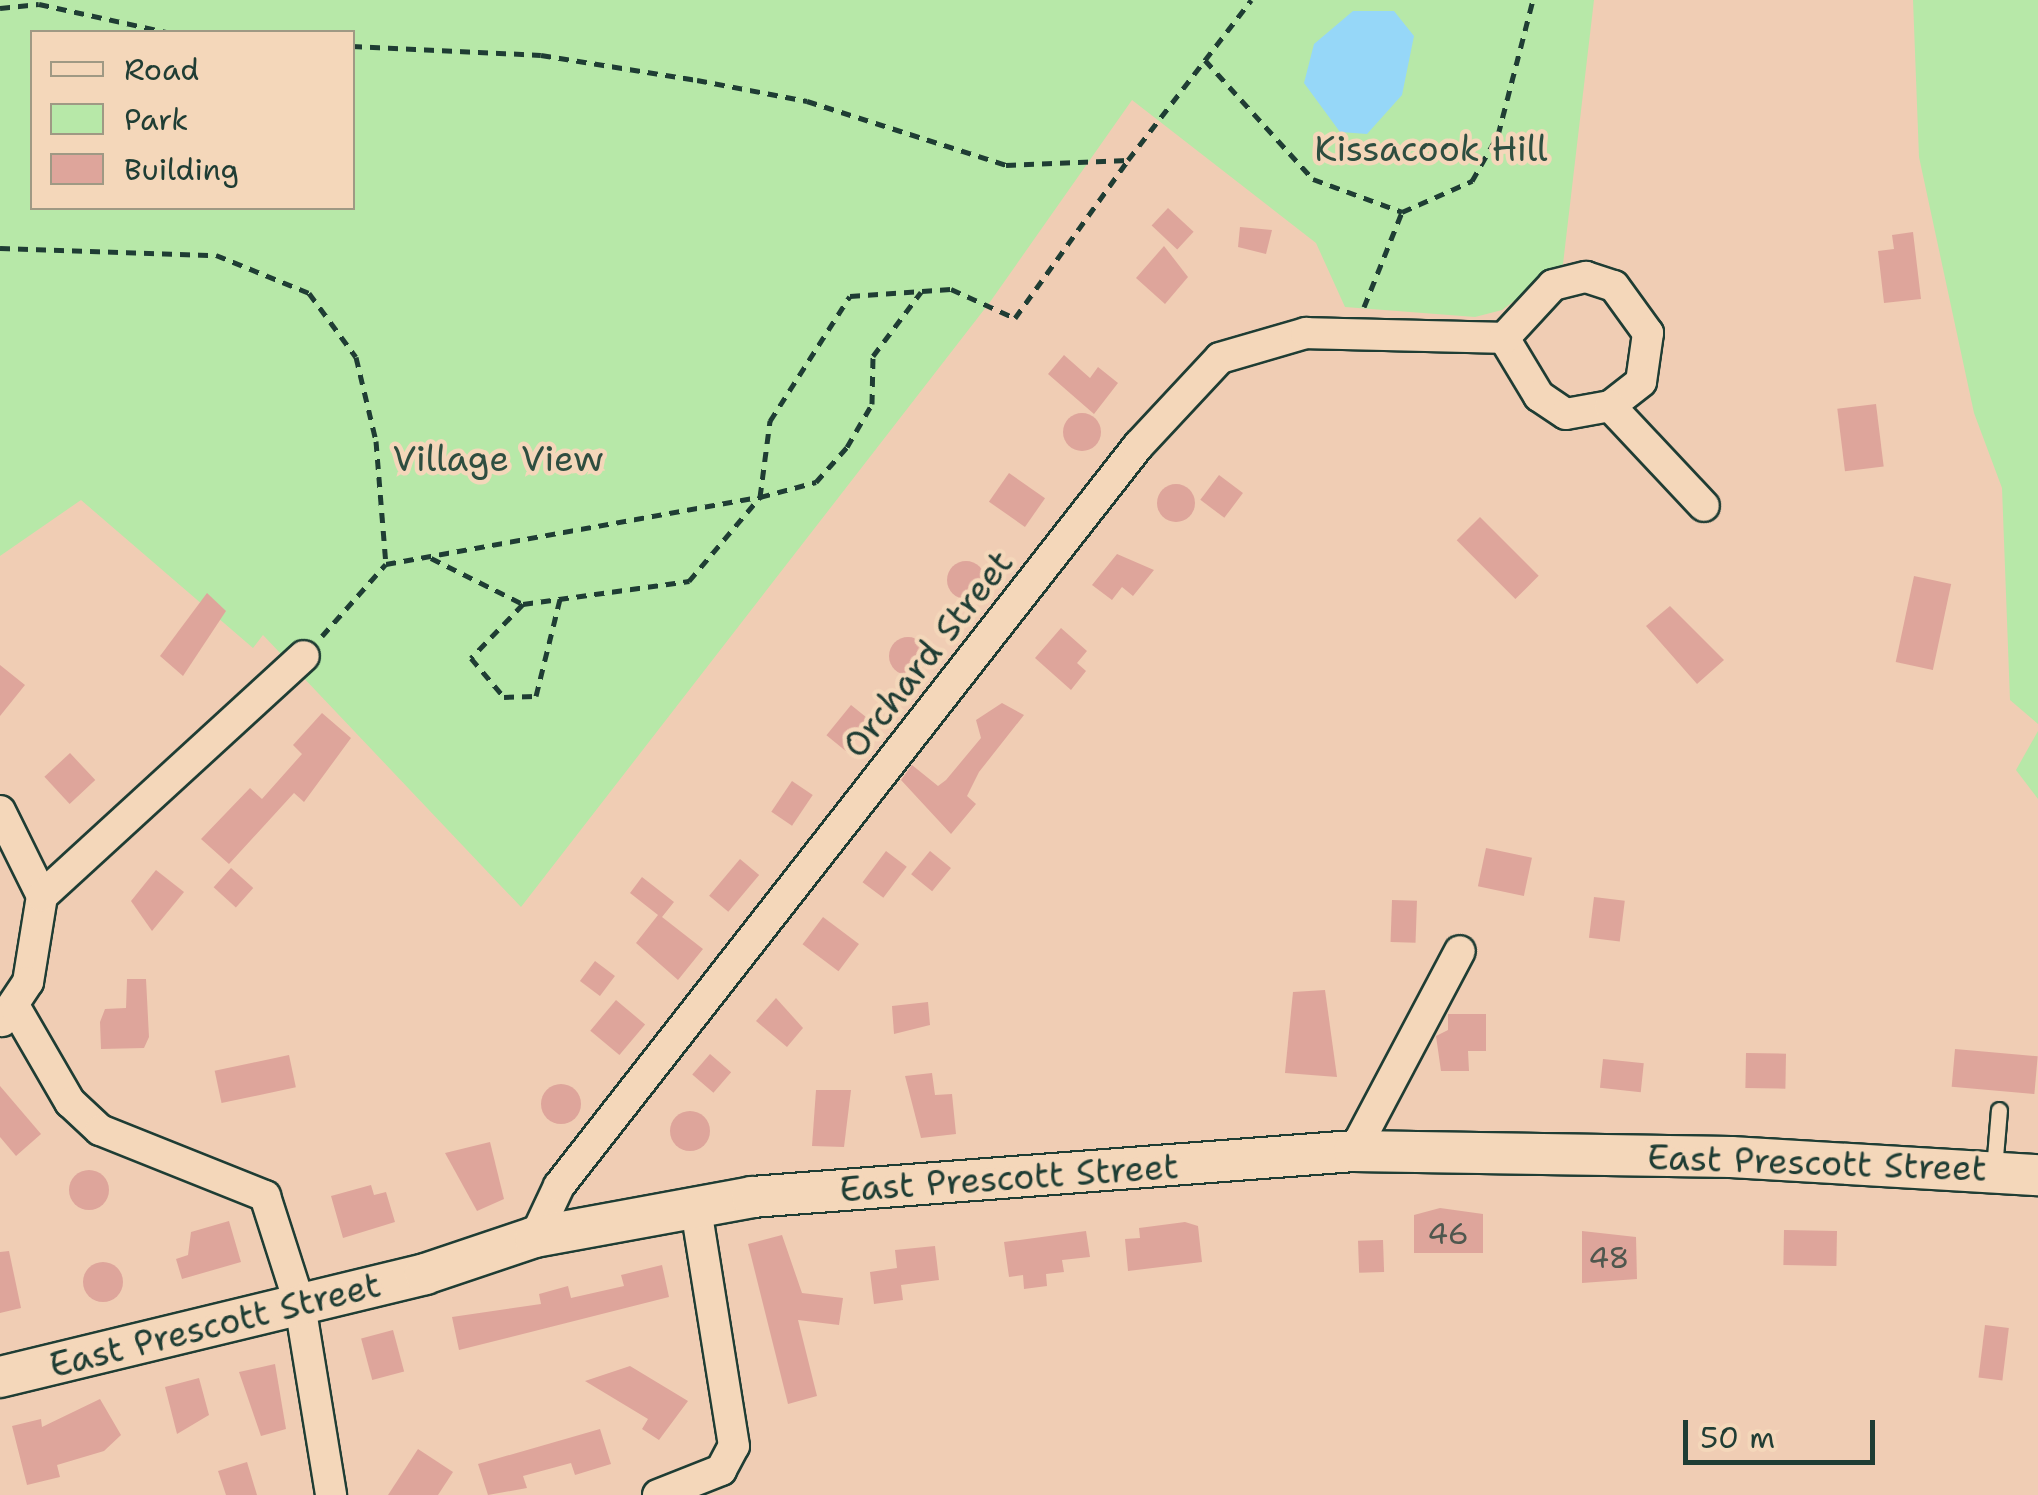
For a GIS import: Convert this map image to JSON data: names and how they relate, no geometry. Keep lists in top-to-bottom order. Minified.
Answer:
{"streets":{"main road":["East Prescott Street"],"street":["Orchard Street"]},"crossings":[["Orchard Street","East Prescott Street"]],"parks":["Kissacook Hill","Village View"],"house_numbers":["46","48"],"legend":["Road","Park","Building"],"scale_bar":"50 m"}
